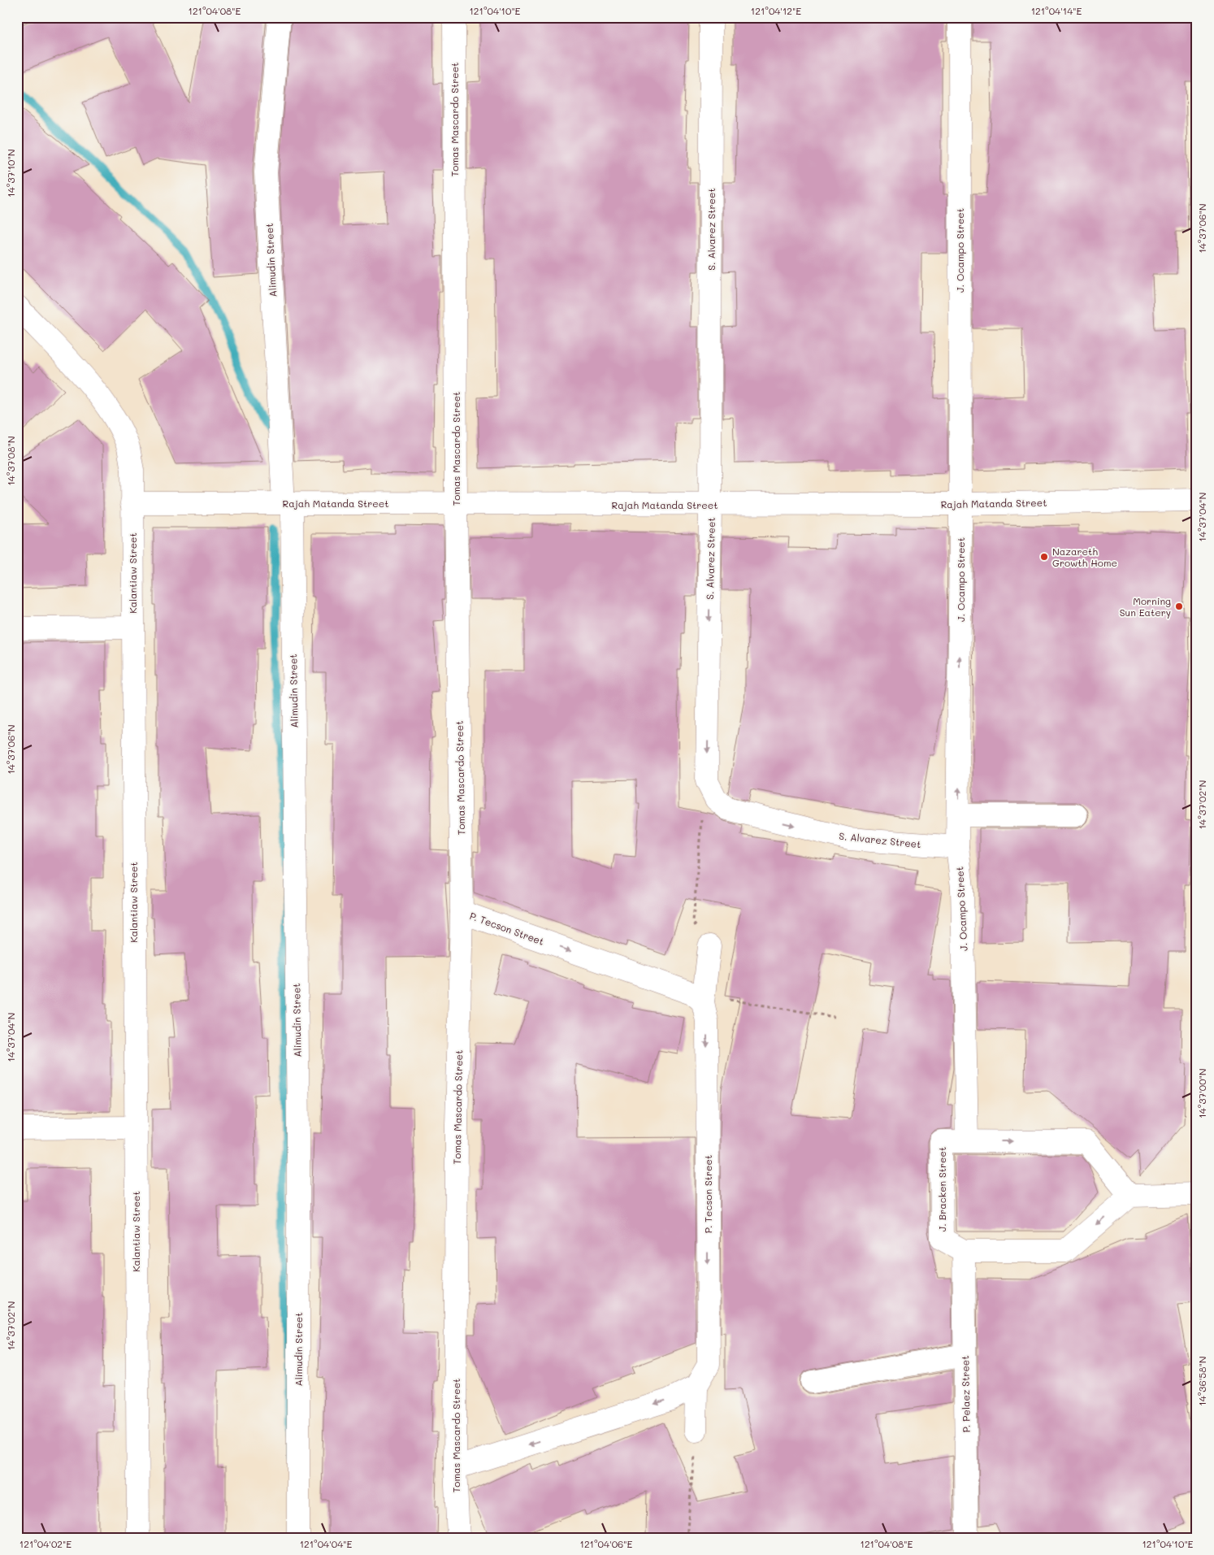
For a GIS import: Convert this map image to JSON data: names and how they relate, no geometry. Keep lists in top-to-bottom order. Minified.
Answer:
{"streets":{"street":["Tomas Mascardo Street","S. Alvarez Street","J. Ocampo Street","Alimudin Street","Rajah Matanda Street","Kalantiaw Street","P. Tecson Street","J. Bracken Street","P. Pelaez Street"]},"crossings":[["Tomas Mascardo Street","Rajah Matanda Street"],["Tomas Mascardo Street","P. Tecson Street"],["S. Alvarez Street","J. Ocampo Street"],["S. Alvarez Street","Rajah Matanda Street"],["J. Ocampo Street","Rajah Matanda Street"],["J. Ocampo Street","J. Bracken Street"],["Alimudin Street","Rajah Matanda Street"],["Rajah Matanda Street","Kalantiaw Street"],["J. Bracken Street","P. Pelaez Street"]],"one_way":["P. Tecson Street"],"places":["Nazareth Growth Home","Morning Sun Eatery"],"coordinates":["121°04'08\"E","121°04'10\"E","121°04'12\"E","121°04'14\"E","14°37'10\"N","14°37'06\"N","14°37'08\"N","14°37'04\"N","14°37'02\"N","14°37'00\"N","14°36'58\"N","121°04'02\"E","121°04'04\"E","121°04'06\"E"]}
